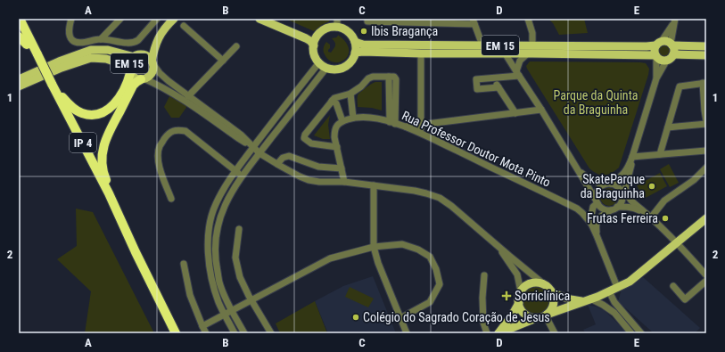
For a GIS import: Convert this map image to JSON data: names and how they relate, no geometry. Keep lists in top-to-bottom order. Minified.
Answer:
{"streets":{"highway":["IP 4"],"main road":["EM 15"],"street":["Rua Professor Doutor Mota Pinto"]},"parks":["Parque da Quinta da Braguinha"],"places":{"other":["Ibis Bragança","SkateParque da Braguinha","Frutas Ferreira","Colégio do Sagrado Coração de Jesus"],"health":["Sorriclínica"]},"grid":{"columns":["A","B","C","D","E"],"rows":["1","2"]}}
